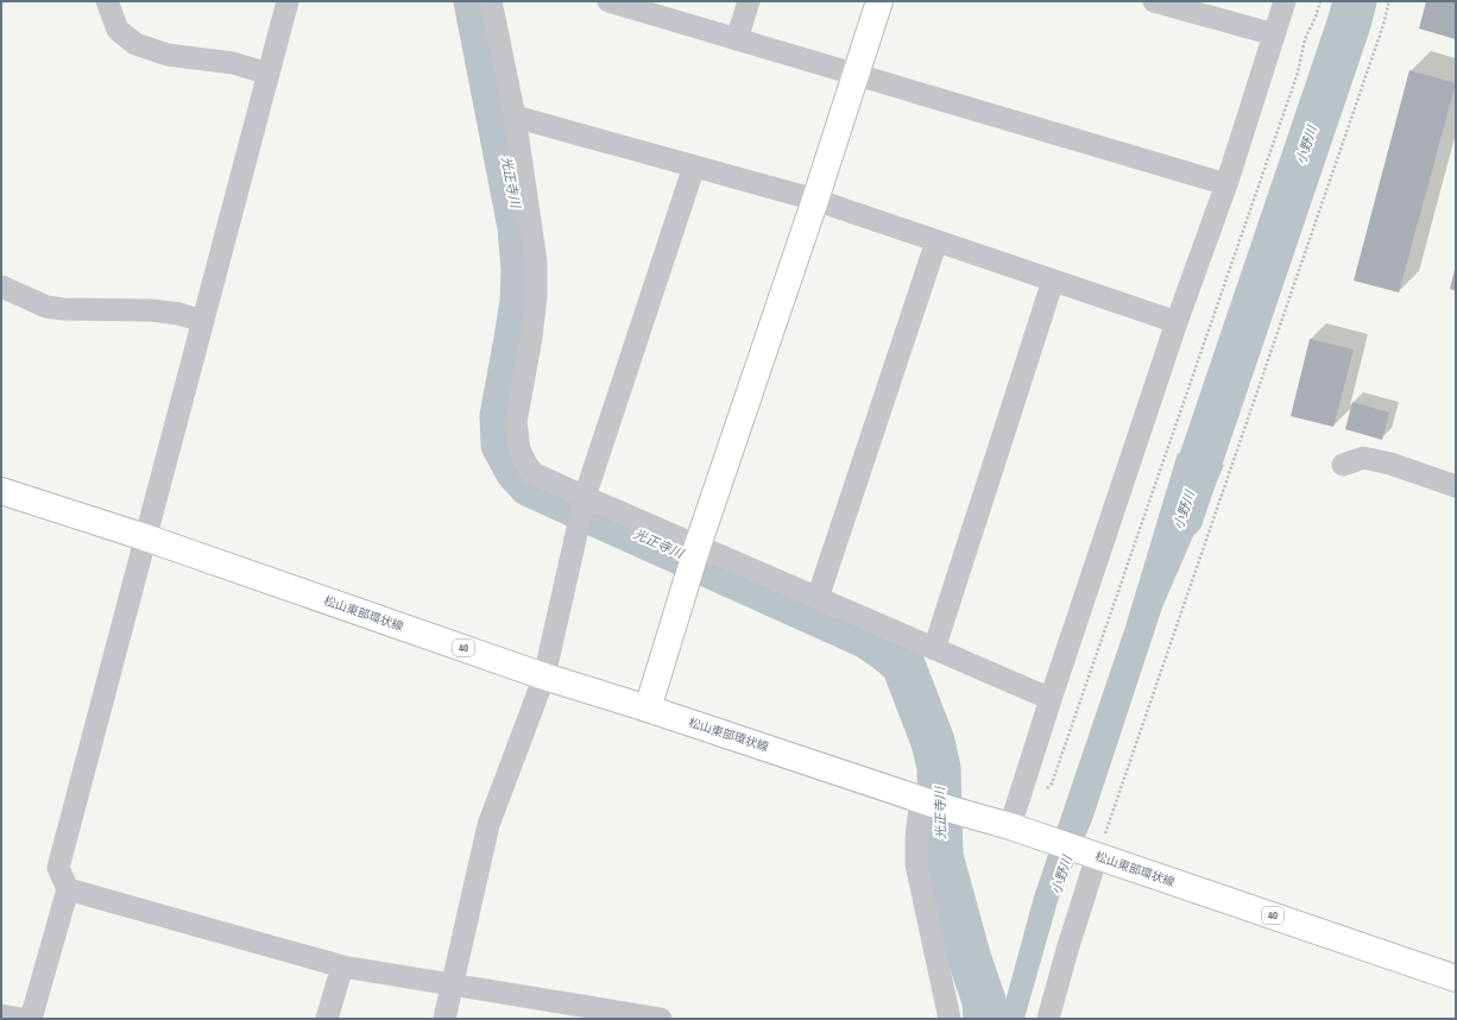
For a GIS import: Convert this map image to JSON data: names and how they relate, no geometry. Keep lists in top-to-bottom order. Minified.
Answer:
{"streets":{"main road":["松山東部環状線","40"]},"water":["小野川","光正寺川"]}
